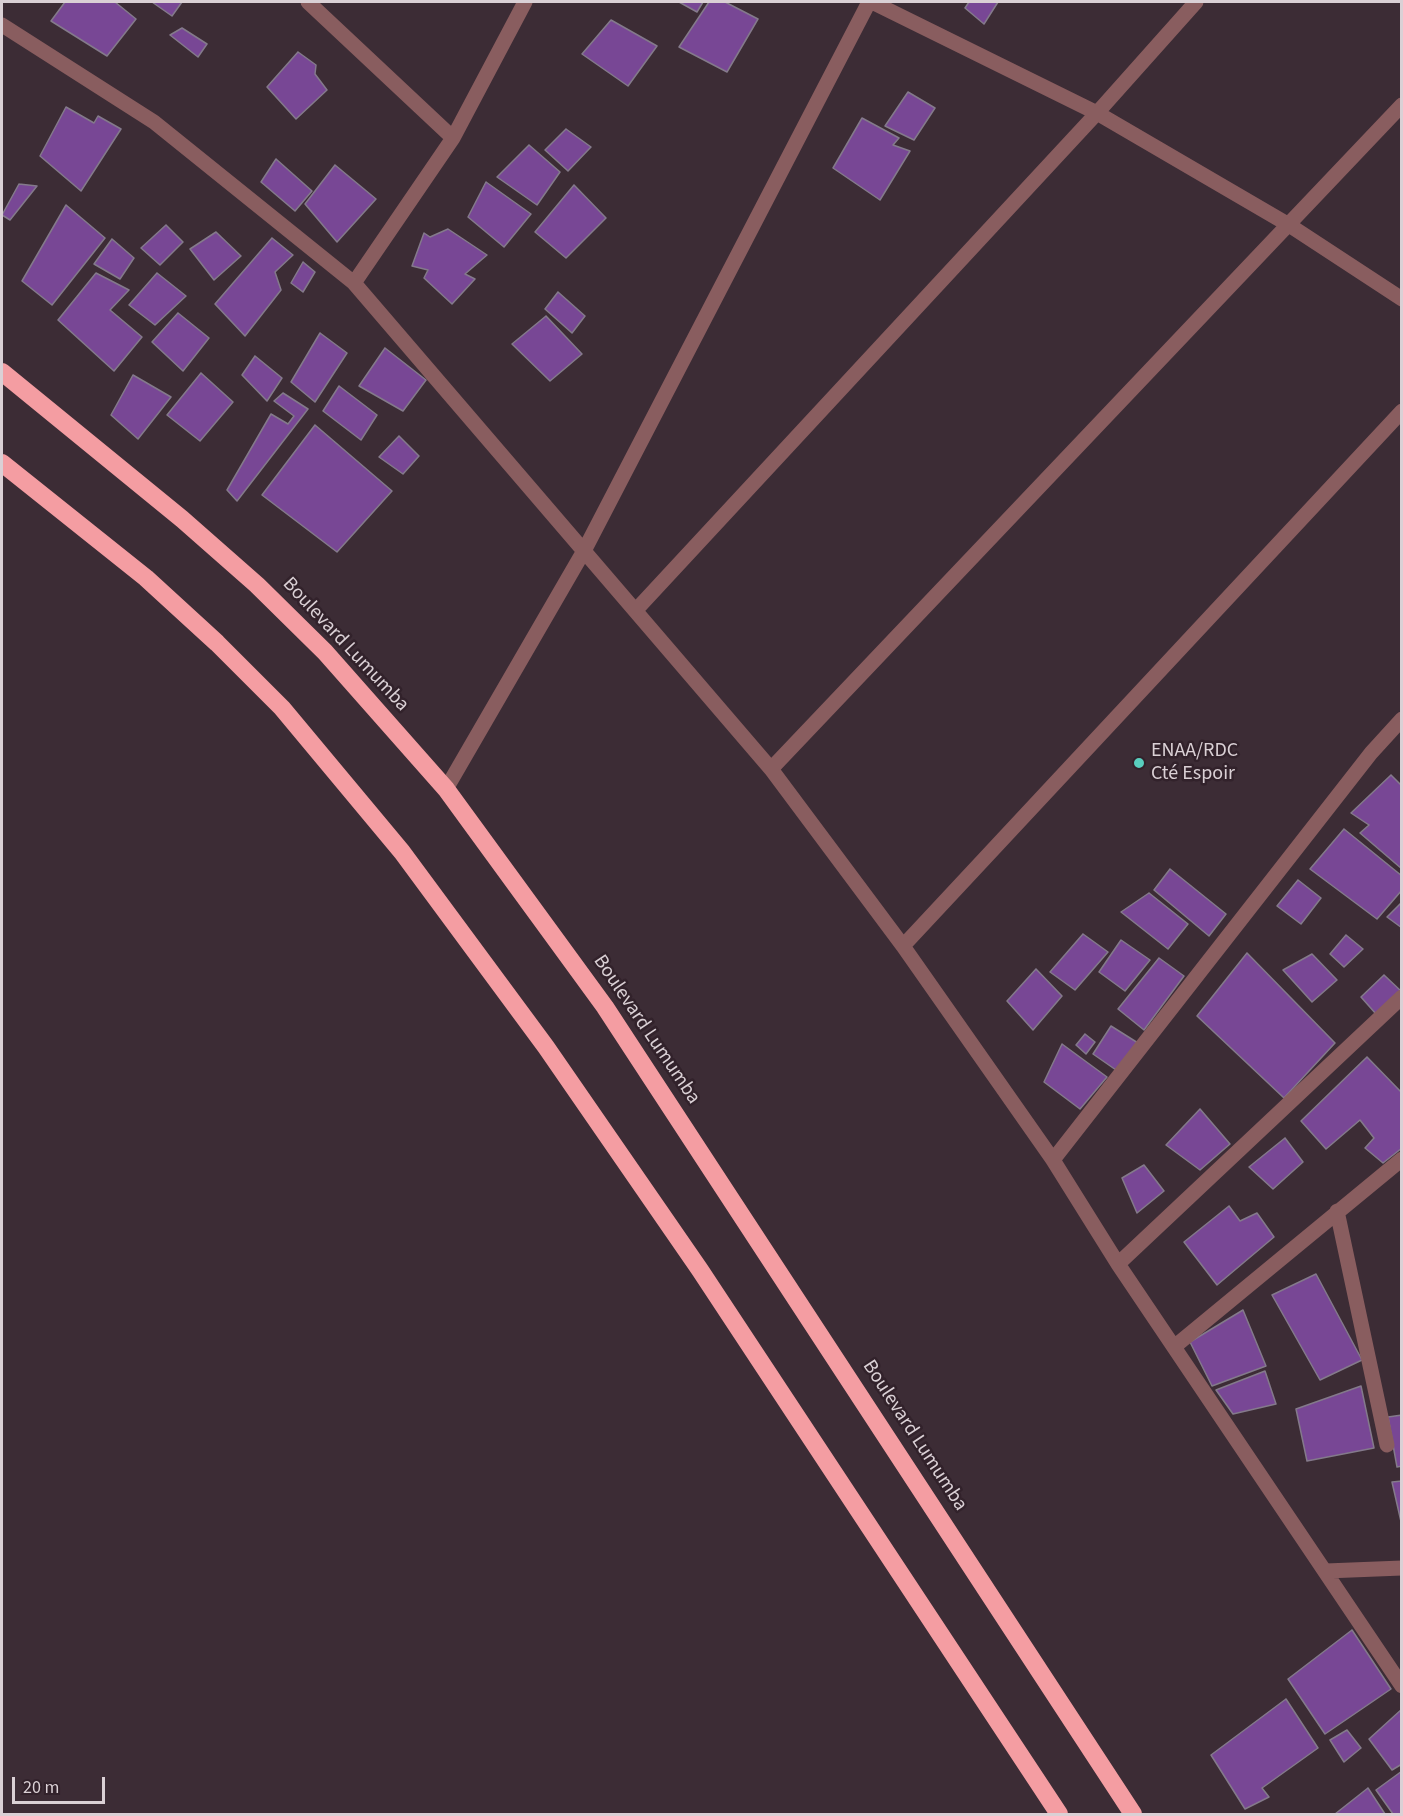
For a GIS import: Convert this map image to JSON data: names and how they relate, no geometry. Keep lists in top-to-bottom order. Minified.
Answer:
{"streets":{"highway":["Boulevard Lumumba"]},"places":["ENAA/RDC Cté Espoir"],"scale_bar":"20 m"}
